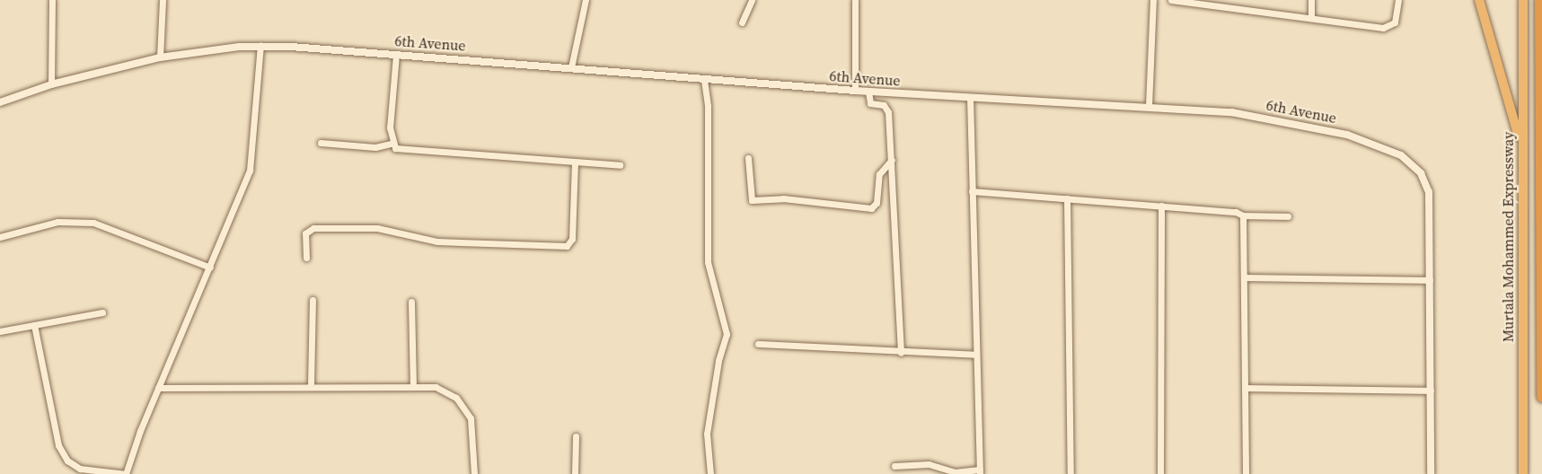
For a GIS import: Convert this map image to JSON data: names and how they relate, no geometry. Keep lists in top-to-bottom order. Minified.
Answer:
{"streets":{"highway":["Murtala Mohammed Expressway"],"street":["6th Avenue"]}}
